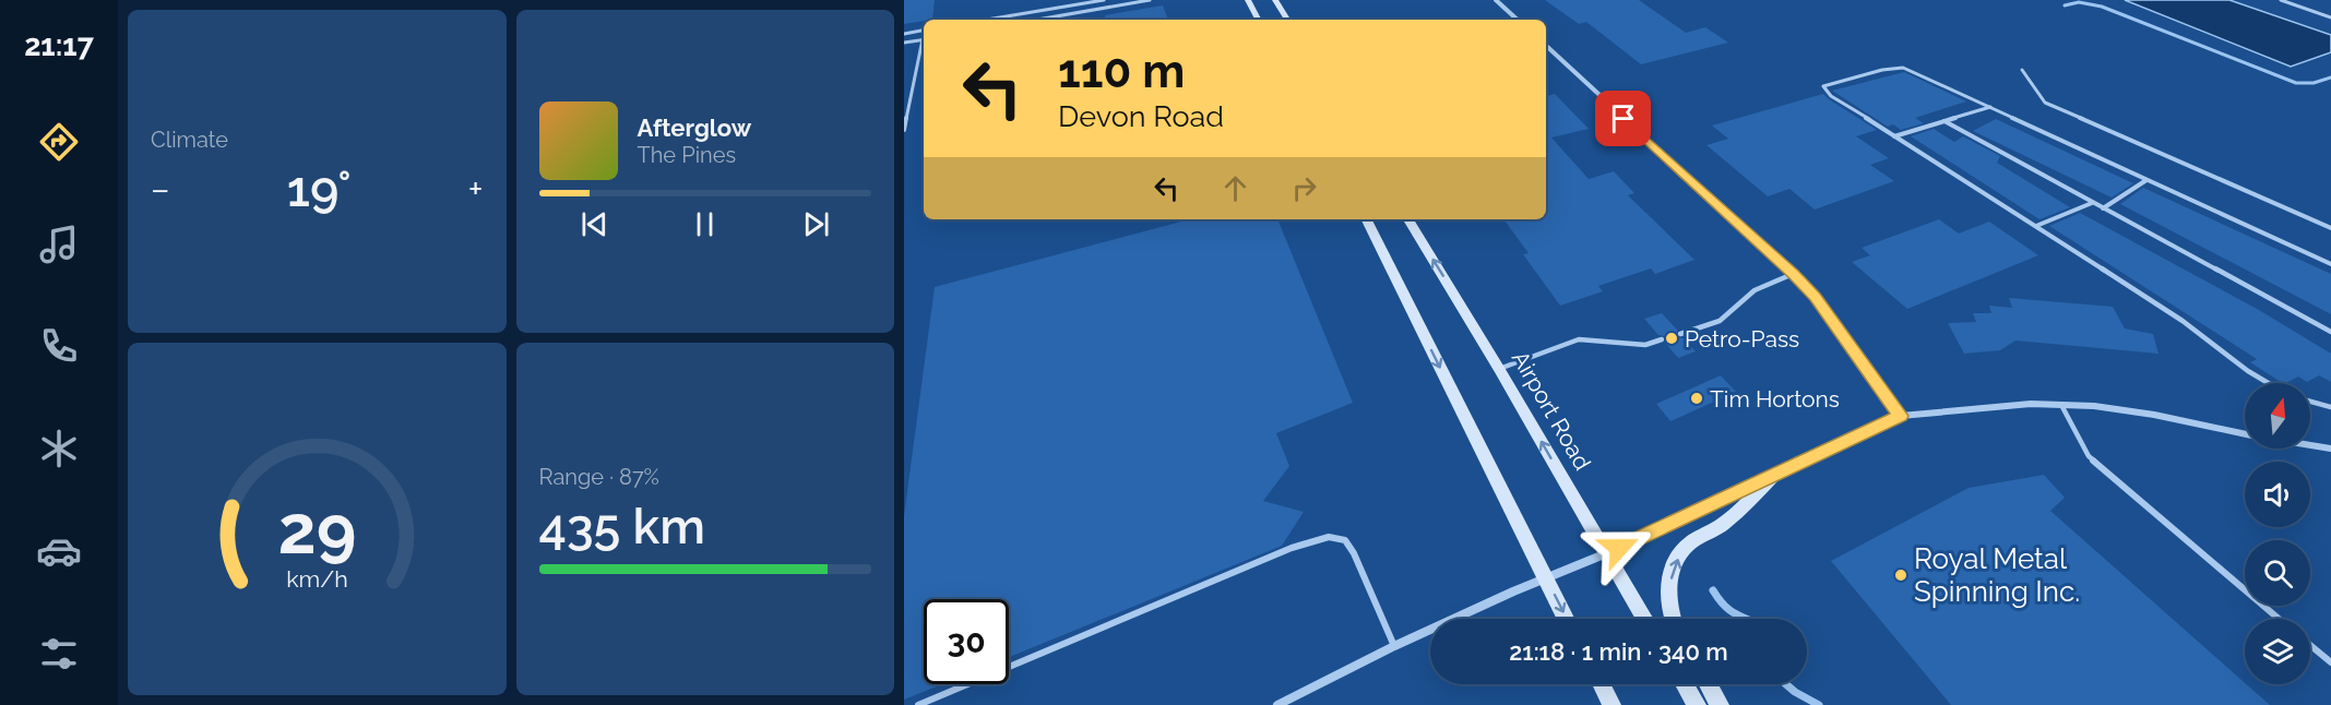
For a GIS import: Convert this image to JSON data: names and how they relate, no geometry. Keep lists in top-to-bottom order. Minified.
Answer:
{"streets":{"main road":["Airport Road"]},"places":["Petro-Pass","Tim Hortons","Royal Metal Spinning Inc."],"north":"top","page":{"tabs":"21:17","tile":["Climate",["Range · 87%","435 km"]],"turn":["110 m","Devon Road"],"song":["Afterglow","The Pines"],"heat":["−","19°","+"],"limit":"30","trip":"21:18 · 1 min · 340 m","gauge":["29","km/h"]}}
